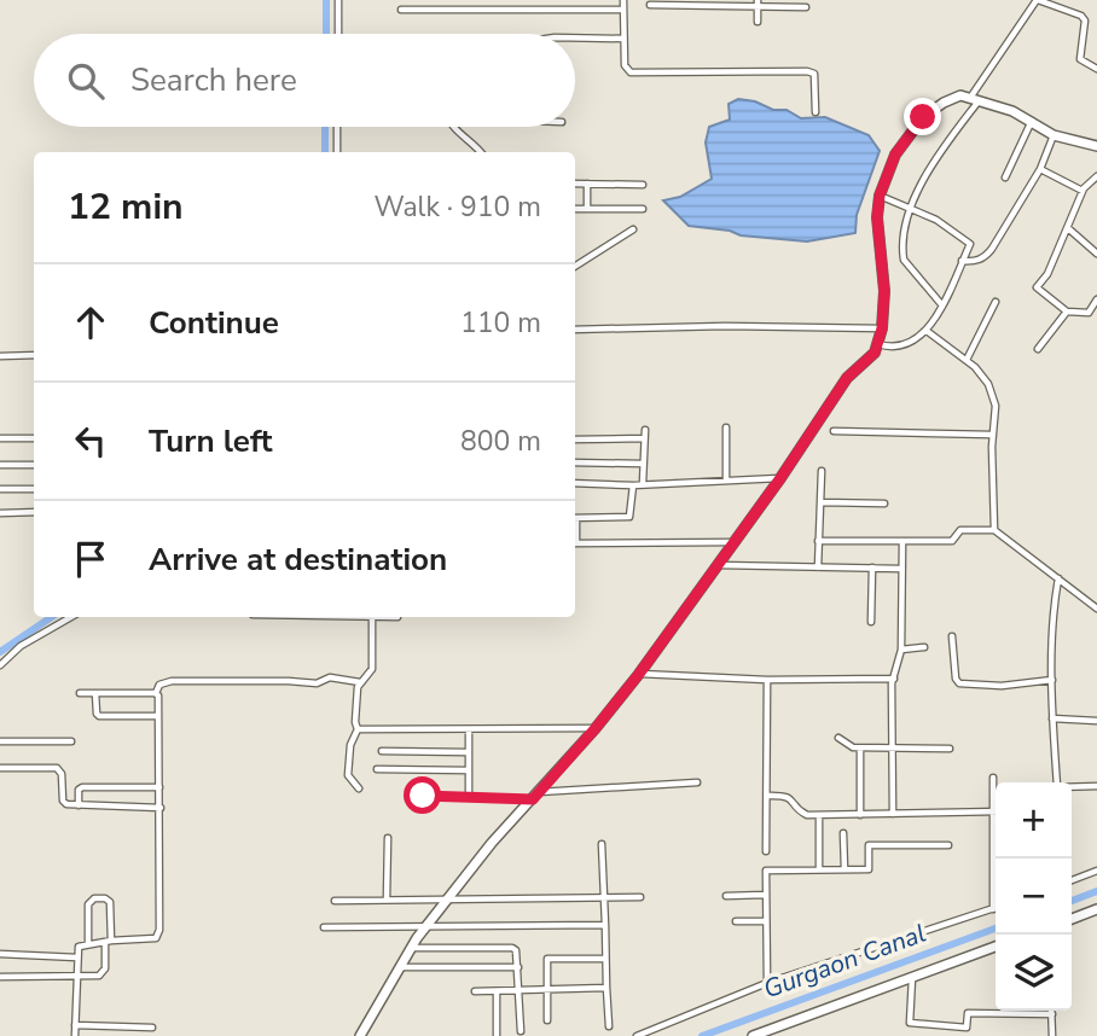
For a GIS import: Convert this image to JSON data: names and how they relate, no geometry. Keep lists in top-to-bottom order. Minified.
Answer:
{"water":["Gurgaon Canal"],"page":{"search":"Search here","heading":["12 min","Walk · 910 m"],"list":[["Continue","110 m"],["Turn left","800 m"],"Arrive at destination"],"map_buttons":["+","−"]}}
